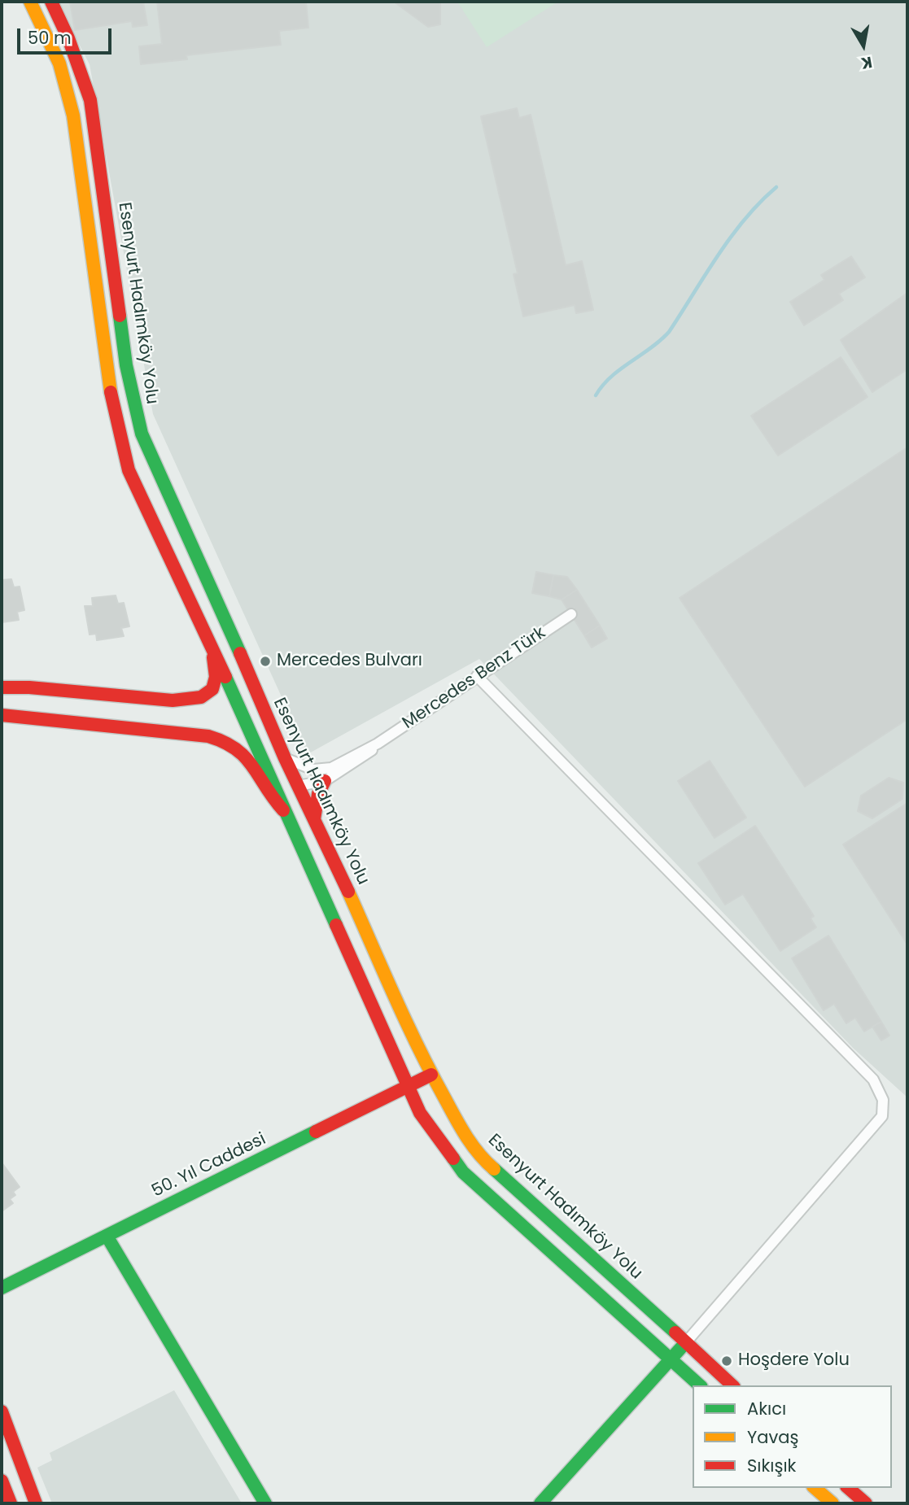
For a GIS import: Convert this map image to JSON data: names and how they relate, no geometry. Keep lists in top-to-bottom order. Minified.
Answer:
{"streets":{"main road":["Esenyurt Hadımköy Yolu","50. Yıl Caddesi"],"street":["Mercedes Benz Türk"]},"crossings":[["Esenyurt Hadımköy Yolu","Mercedes Benz Türk"],["Esenyurt Hadımköy Yolu","50. Yıl Caddesi"]],"places":["Mercedes Bulvarı","Hoşdere Yolu"],"legend":["Akıcı","Yavaş","Sıkışık"],"scale_bar":"50 m","north":"bottom"}
